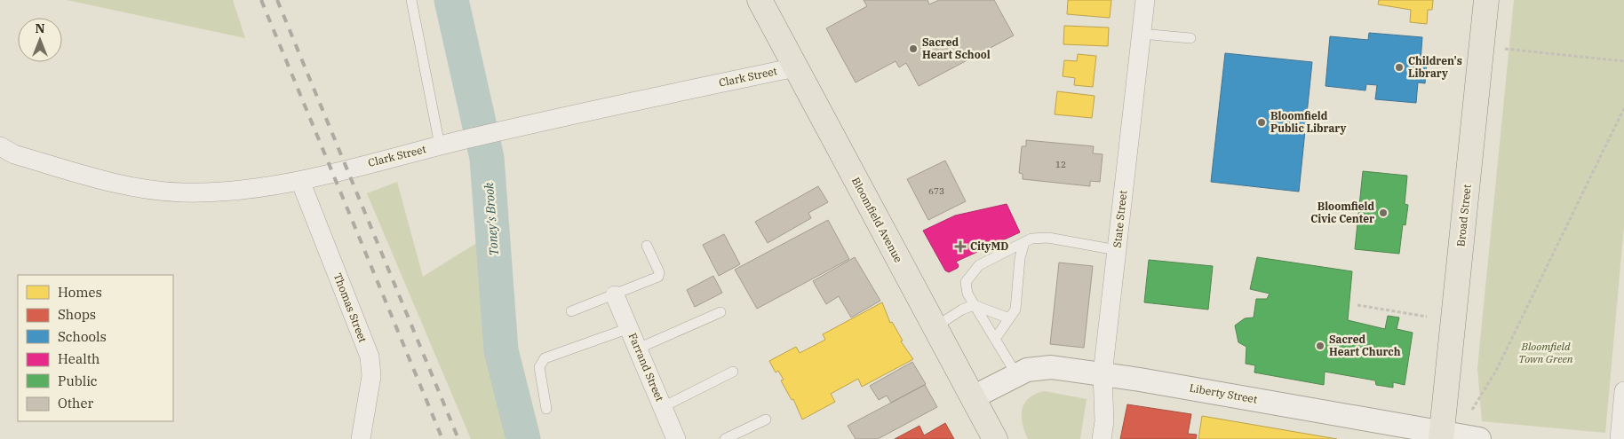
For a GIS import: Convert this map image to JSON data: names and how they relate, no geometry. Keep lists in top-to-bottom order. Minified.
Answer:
{"streets":{"main road":["Broad Street","Bloomfield Avenue"],"street":["Clark Street","State Street","Thomas Street","Farrand Street","Liberty Street"]},"crossings":[["Clark Street","Bloomfield Avenue"],["Clark Street","Thomas Street"],["Broad Street","Liberty Street"],["State Street","Liberty Street"],["Bloomfield Avenue","Liberty Street"]],"water":["Toney's Brook"],"parks":["Bloomfield Town Green"],"places":{"other":["Sacred Heart School","Children's Library","Bloomfield Public Library","Bloomfield Civic Center","Sacred Heart Church"],"health":["CityMD"]},"house_numbers":["12","673"],"legend":["Homes","Shops","Schools","Health","Public","Other"],"north":"top"}
